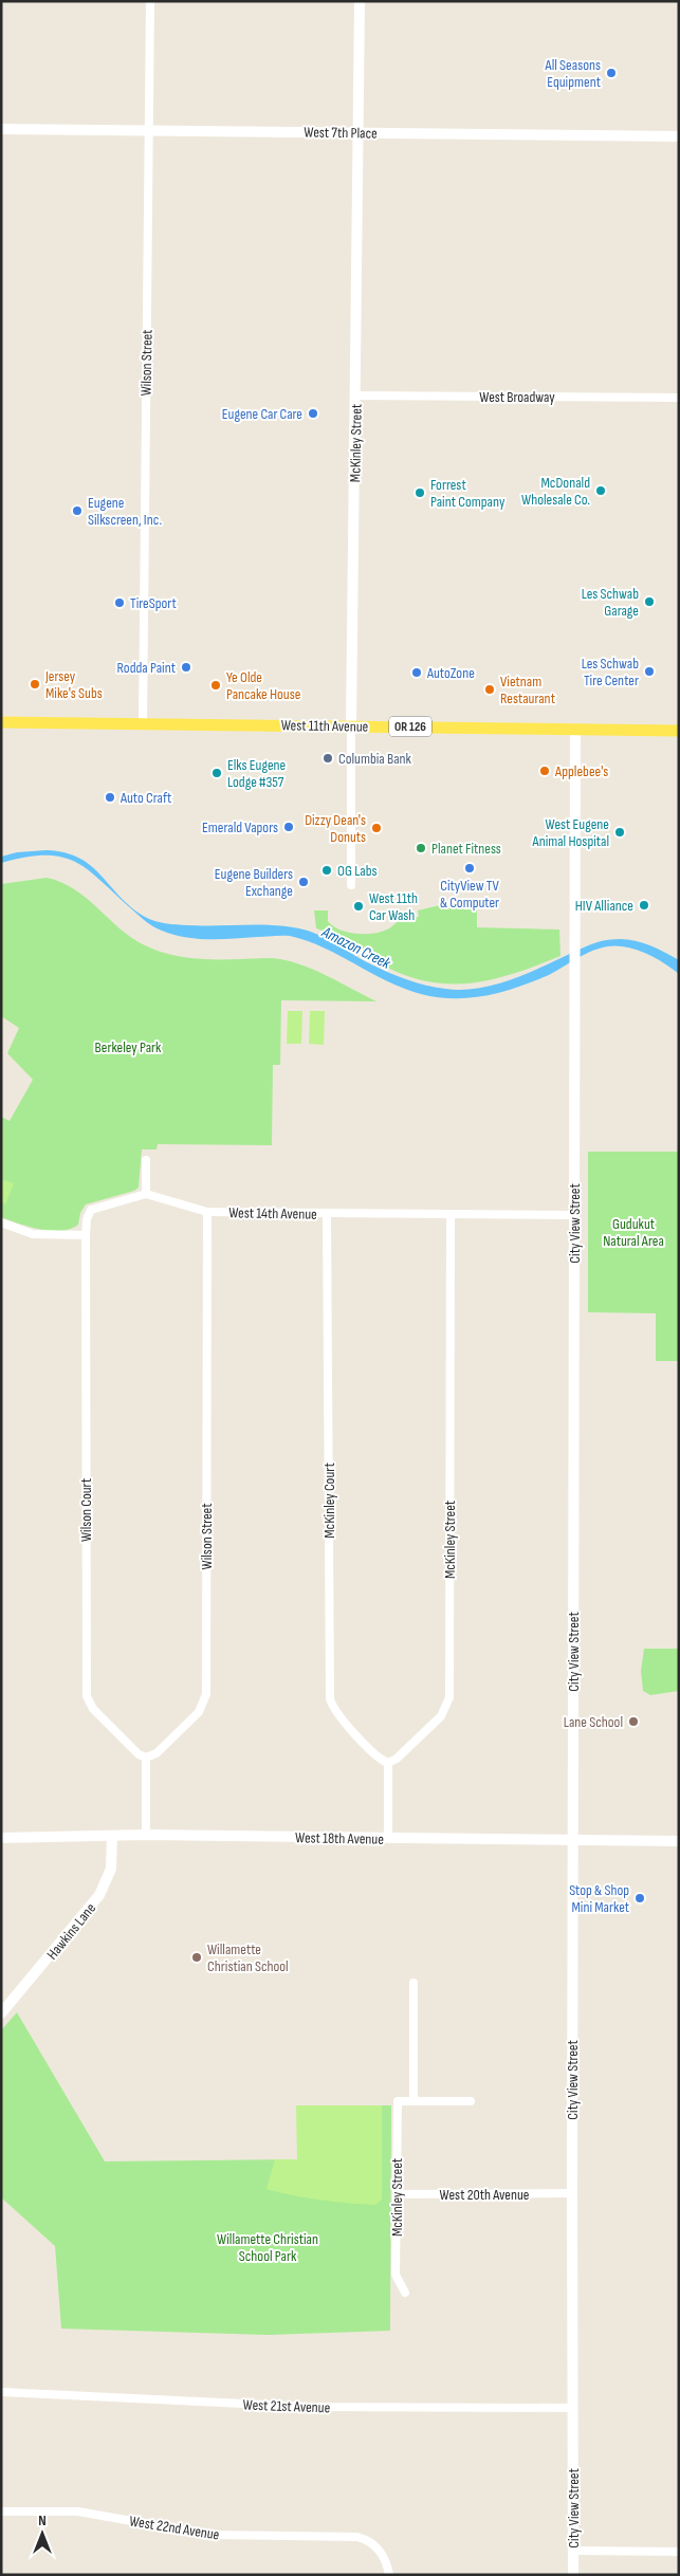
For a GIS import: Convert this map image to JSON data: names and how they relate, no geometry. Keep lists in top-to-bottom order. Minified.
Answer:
{"streets":{"main road":["West 11th Avenue","OR 126"],"street":["West 7th Place","Wilson Street","West Broadway","McKinley Street","West 14th Avenue","City View Street","McKinley Court","Wilson Court","West 18th Avenue","Hawkins Lane","West 20th Avenue","West 21st Avenue","West 22nd Avenue"]},"crossings":[["West 7th Place","Wilson Street"],["West 7th Place","McKinley Street"],["Wilson Street","West 11th Avenue"],["Wilson Street","West 14th Avenue"],["Wilson Street","Wilson Court"],["West Broadway","McKinley Street"],["McKinley Street","West 11th Avenue"],["McKinley Street","West 14th Avenue"],["McKinley Street","McKinley Court"],["McKinley Street","West 20th Avenue"],["West 11th Avenue","City View Street"],["West 14th Avenue","City View Street"],["West 14th Avenue","McKinley Court"],["City View Street","West 18th Avenue"],["City View Street","West 20th Avenue"],["City View Street","West 21st Avenue"],["West 18th Avenue","Hawkins Lane"]],"water":["Amazon Creek"],"parks":["Berkeley Park","Gudukut Natural Area","Willamette Christian School Park"],"places":["All Seasons Equipment","Eugene Car Care","McDonald Wholesale Co.","Forrest Paint Company","Eugene Silkscreen, Inc.","Les Schwab Garage","TireSport","Rodda Paint","Les Schwab Tire Center","AutoZone","Jersey Mike's Subs","Ye Olde Pancake House","Vietnam Restaurant","Columbia Bank","Applebee's","Elks Eugene Lodge #357","Auto Craft","Emerald Vapors","Dizzy Dean's Donuts","West Eugene Animal Hospital","Planet Fitness","CityView TV & Computer","OG Labs","Eugene Builders Exchange","HIV Alliance","West 11th Car Wash","Lane School","Stop & Shop Mini Market","Willamette Christian School"],"north":"top"}
